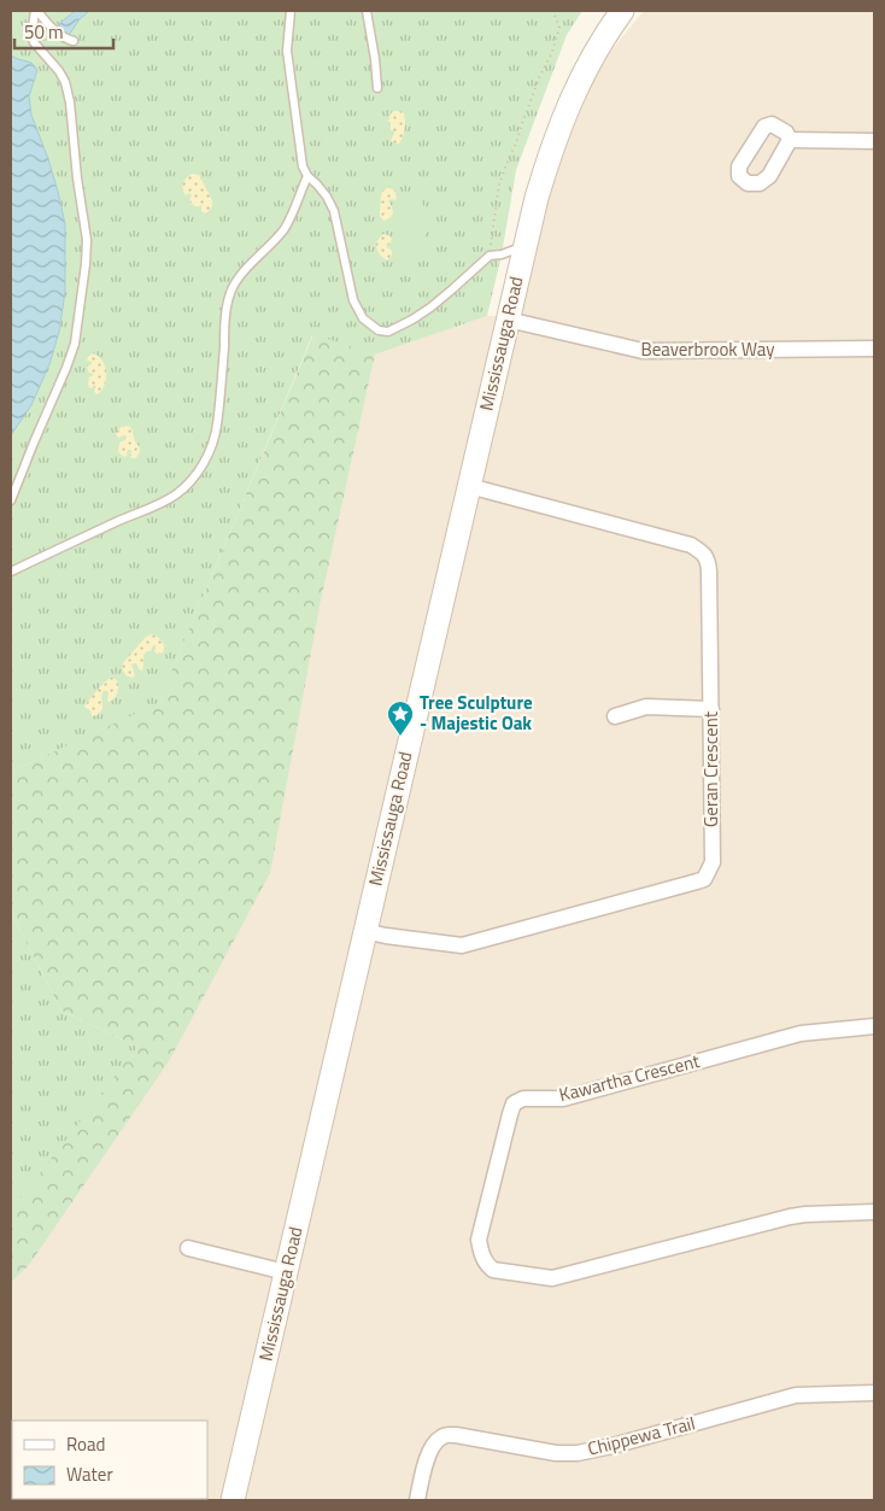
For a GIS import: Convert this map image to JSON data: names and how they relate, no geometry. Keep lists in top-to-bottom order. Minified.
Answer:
{"streets":{"main road":["Mississauga Road"],"street":["Beaverbrook Way","Geran Crescent","Kawartha Crescent","Chippewa Trail"]},"crossings":[["Mississauga Road","Beaverbrook Way"],["Mississauga Road","Geran Crescent"]],"places":{"place":["Tree Sculpture - Majestic Oak"]},"legend":["Road","Water"],"scale_bar":"50 m"}
